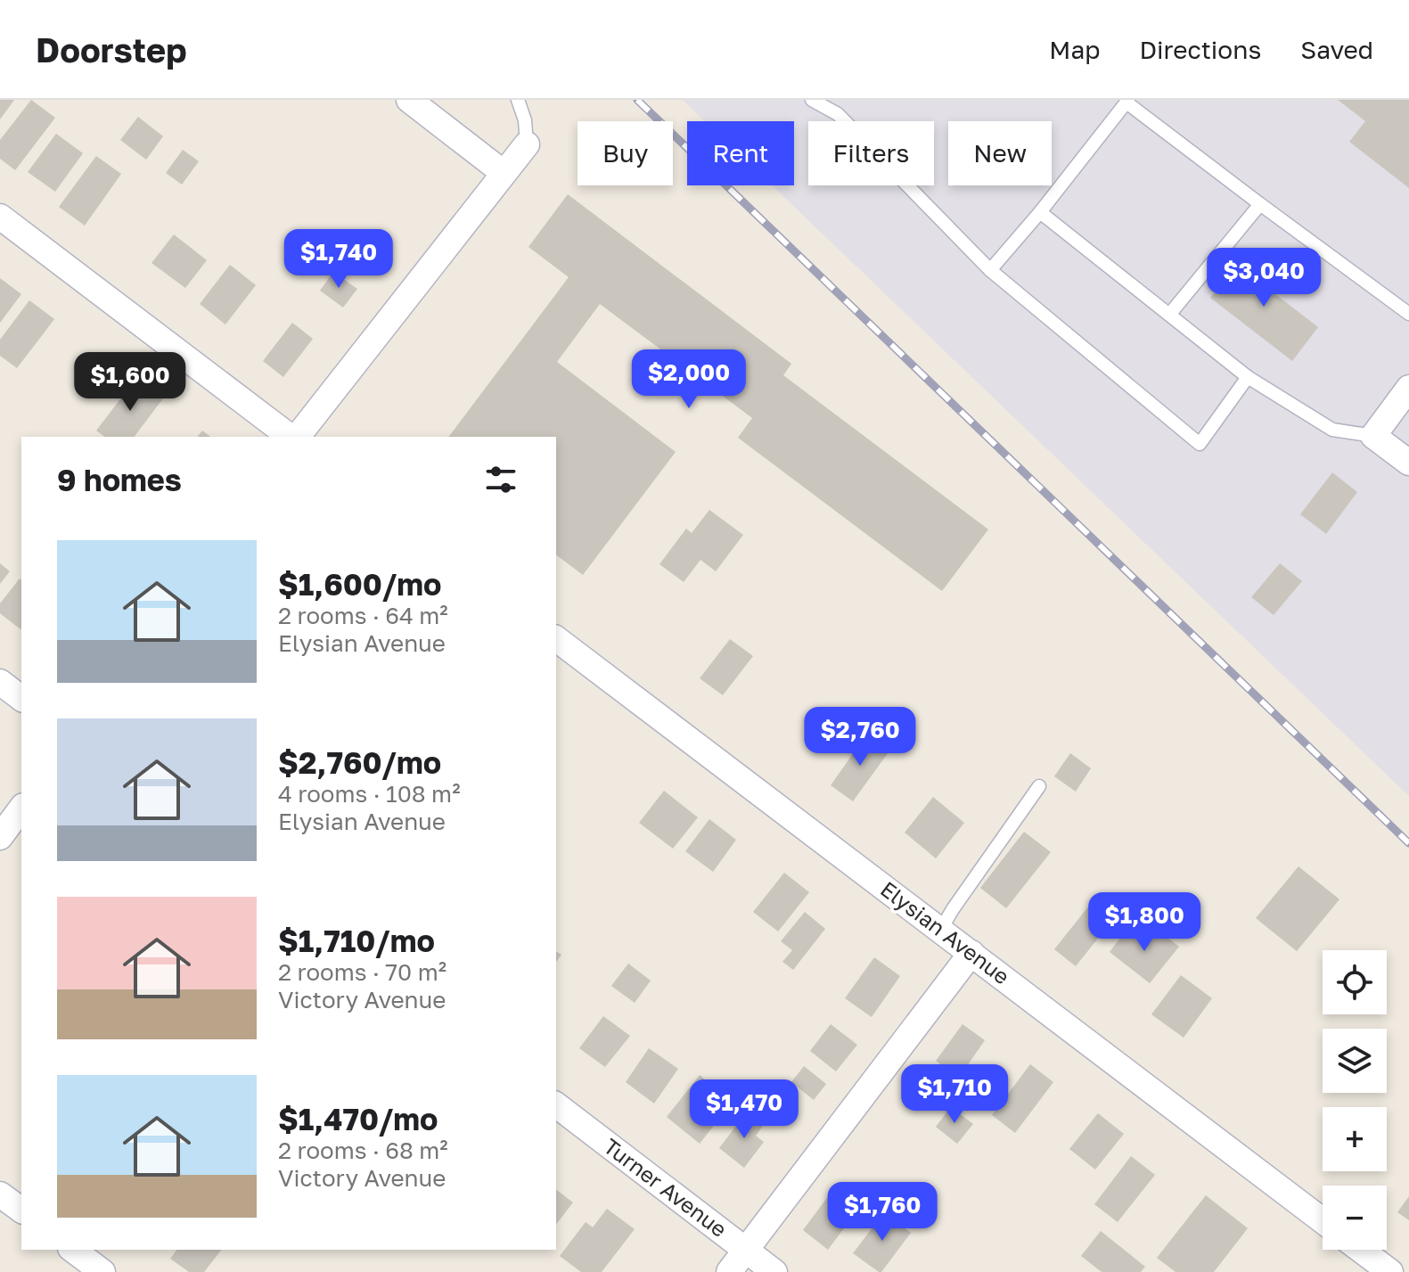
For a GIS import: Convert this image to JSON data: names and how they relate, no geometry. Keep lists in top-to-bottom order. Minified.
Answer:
{"streets":{"street":["Elysian Avenue","Turner Avenue"]},"page":{"header":"Doorstep","nav":["Map","Directions","Saved"],"chip":["Buy","Rent","Filters","New"],"price":["$1,740","$3,040","$2,000","$1,600","$2,760","$1,800","$1,710","$1,470","$1,760"],"heading":"9 homes","list":[{"name":"$1,600/mo","note":"2 rooms · 64 m² · Elysian Avenue"},{"name":"$2,760/mo","note":"4 rooms · 108 m² · Elysian Avenue"},{"name":"$1,710/mo","note":"2 rooms · 70 m² · Victory Avenue"},{"name":"$1,470/mo","note":"2 rooms · 68 m² · Victory Avenue"}],"map_buttons":["+","−"]}}
